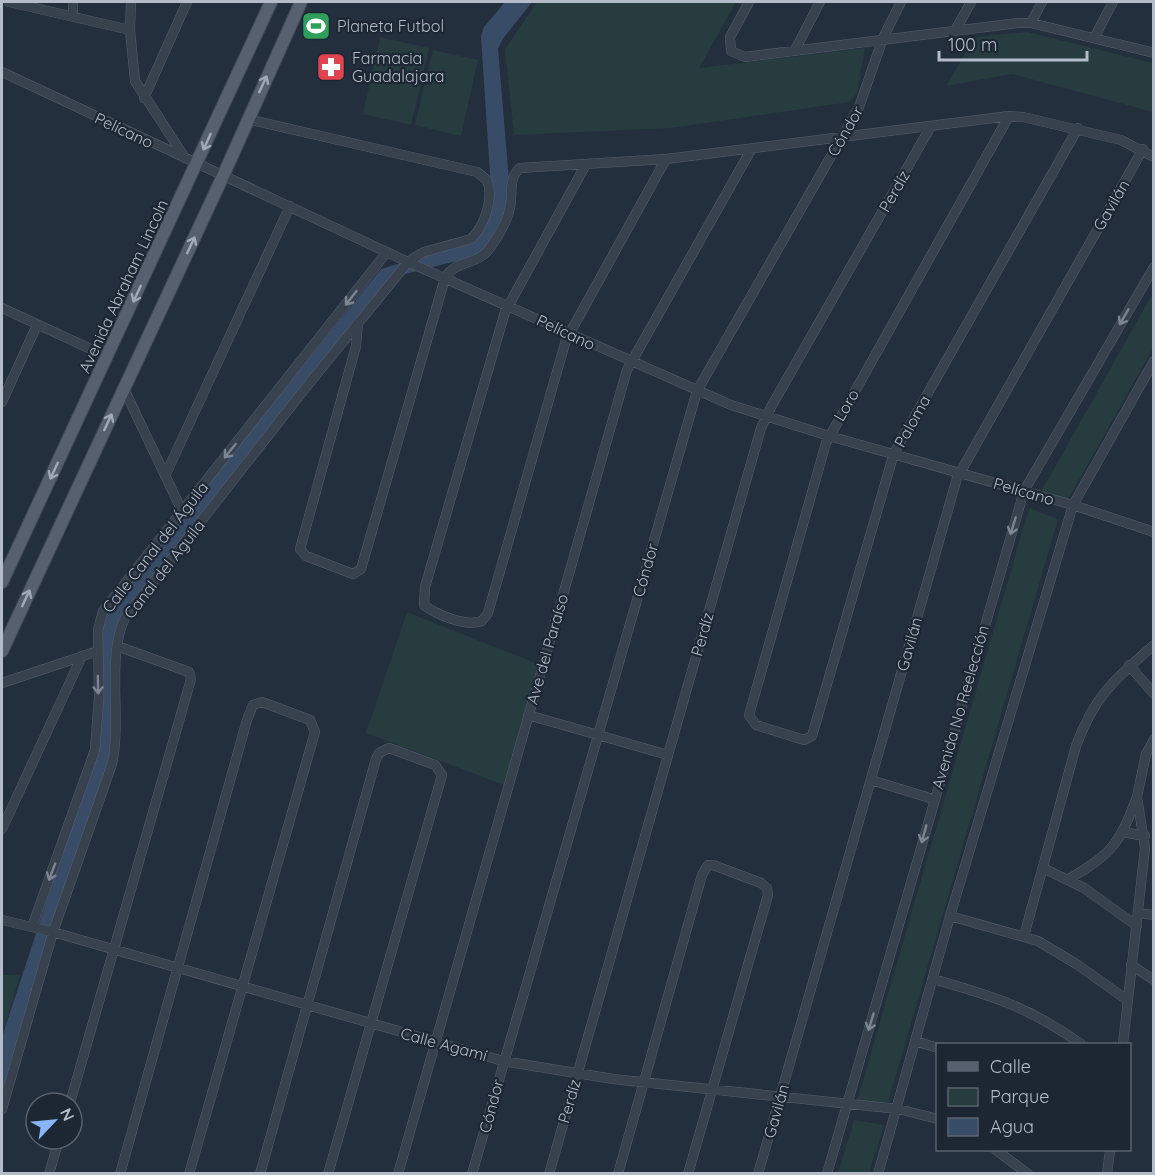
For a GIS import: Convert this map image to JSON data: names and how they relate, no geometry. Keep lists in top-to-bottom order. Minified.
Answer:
{"streets":{"main road":["Avenida Abraham Lincoln"],"street":["Pelícano","Cóndor","Perdíz","Gavilán","Loro","Paloma","Calle Canal del Águila","Canal del Aguila","Ave del Paraíso","Avenida No Reelección","Calle Agamí"]},"crossings":[["Pelícano","Cóndor"],["Pelícano","Perdíz"],["Pelícano","Gavilán"],["Pelícano","Avenida Abraham Lincoln"],["Pelícano","Loro"],["Pelícano","Paloma"],["Pelícano","Calle Canal del Águila"],["Pelícano","Canal del Aguila"],["Pelícano","Ave del Paraíso"],["Pelícano","Avenida No Reelección"],["Cóndor","Calle Agamí"],["Perdíz","Calle Agamí"],["Gavilán","Calle Agamí"],["Loro","Paloma"],["Calle Canal del Águila","Calle Agamí"],["Canal del Aguila","Calle Agamí"],["Ave del Paraíso","Calle Agamí"],["Avenida No Reelección","Calle Agamí"]],"places":{"sports":["Planeta Futbol"],"pharmacy":["Farmacia Guadalajara"]},"legend":["Calle","Parque","Agua"],"scale_bar":"100 m","north":"top right"}
